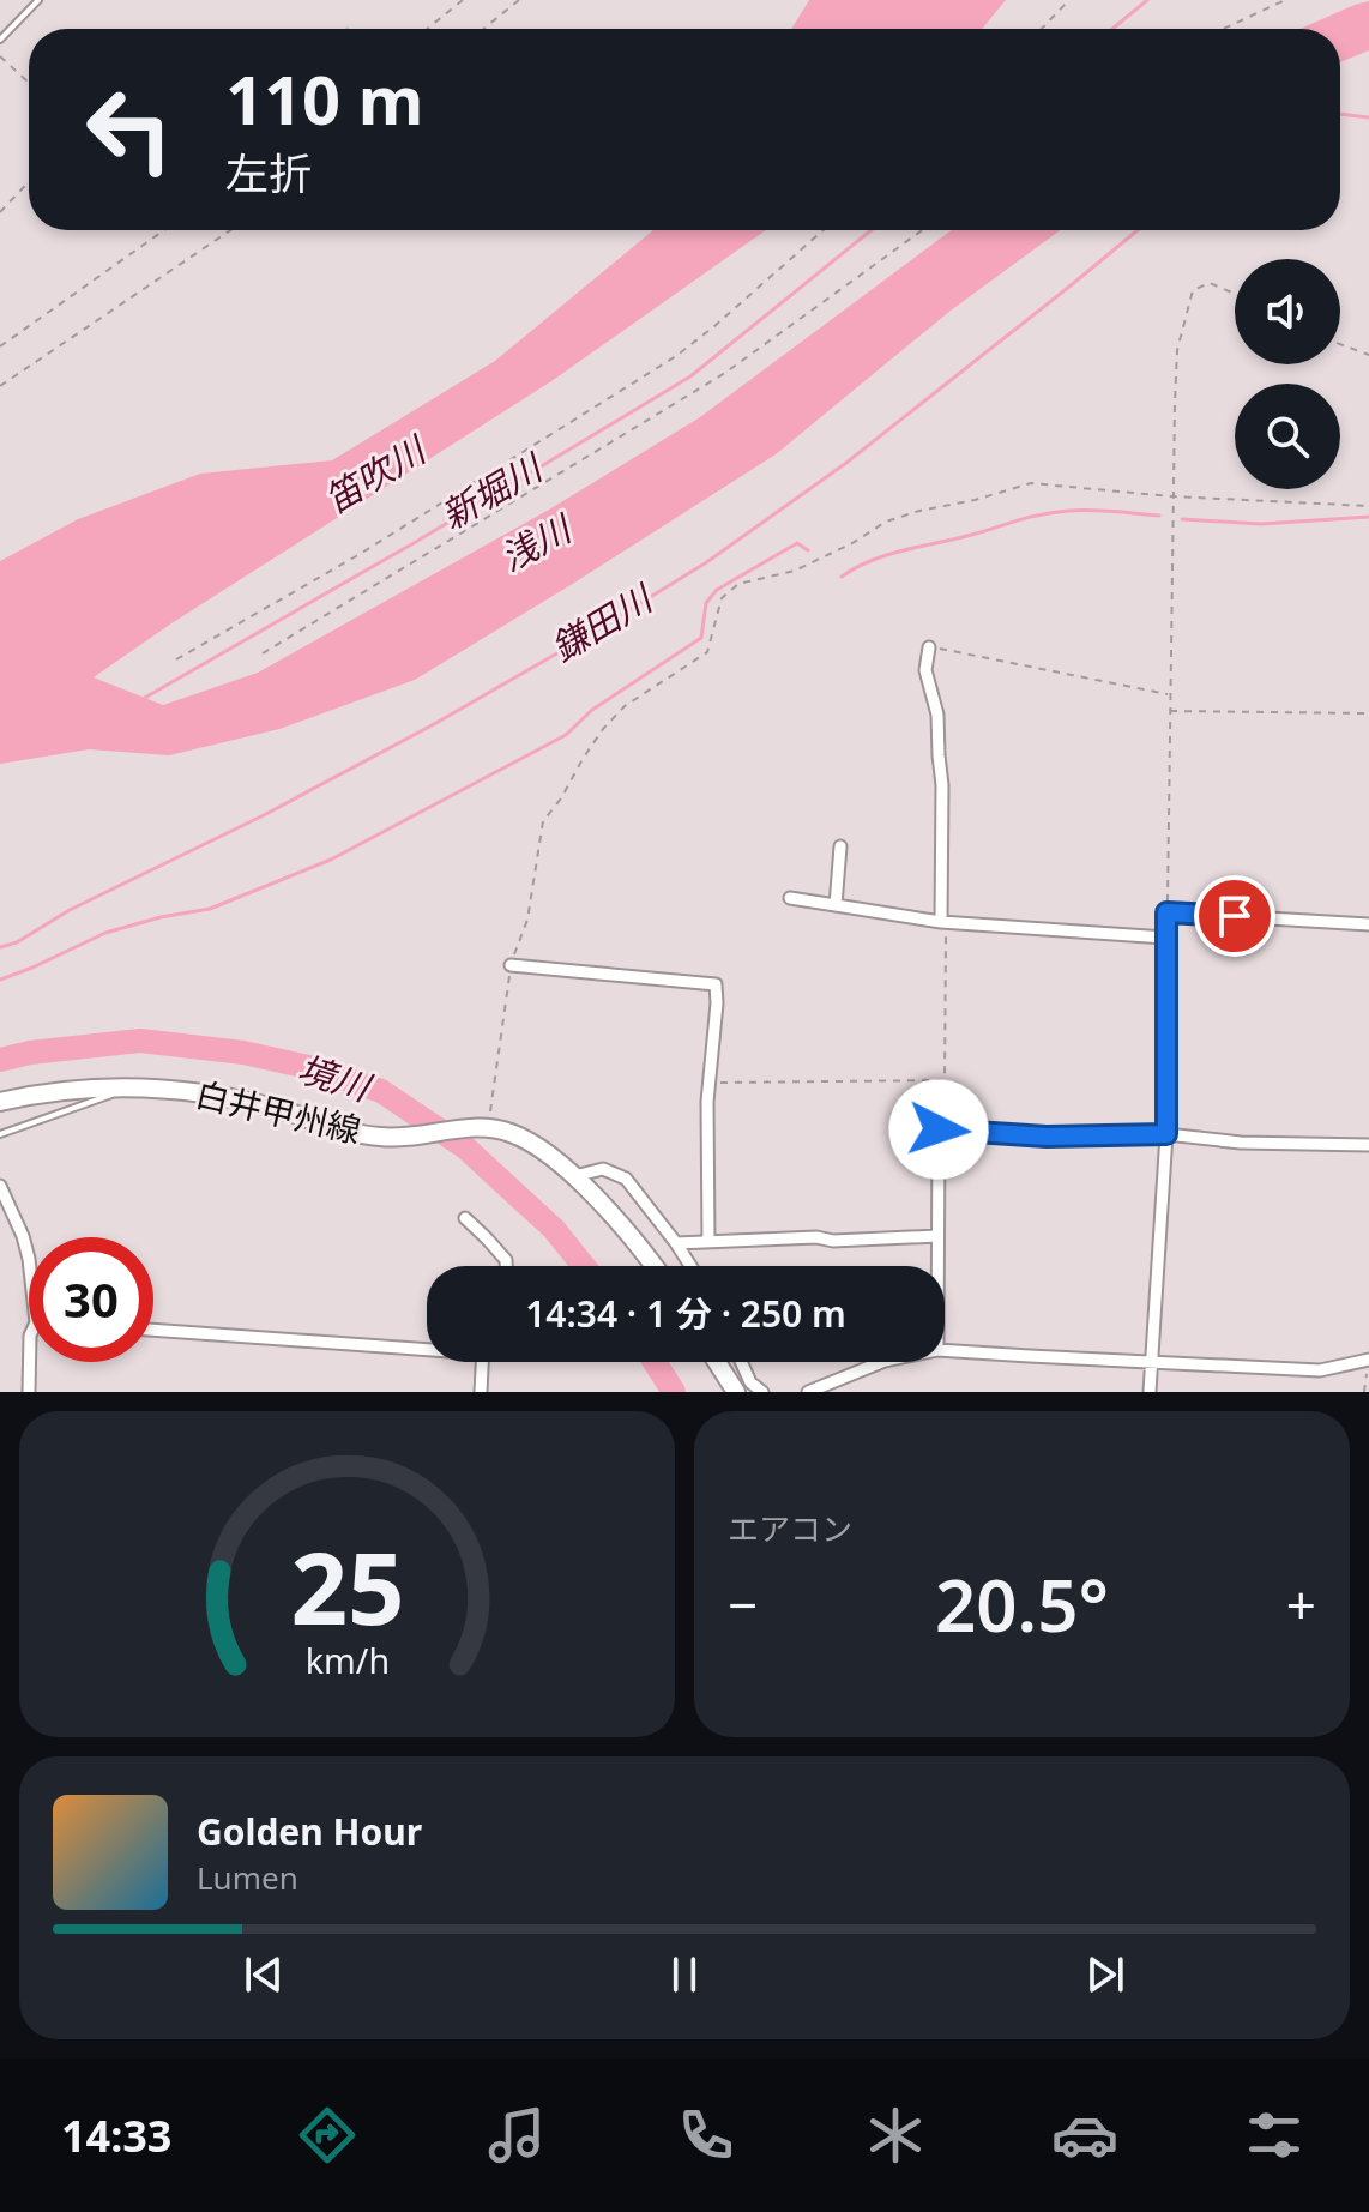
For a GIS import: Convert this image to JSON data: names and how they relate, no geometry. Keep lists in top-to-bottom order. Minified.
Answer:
{"streets":{"main road":["白井甲州線"]},"water":["笛吹川","新堀川","浅川","鎌田川","境川"],"page":{"turn":["110 m","左折"],"limit":"30","trip":"14:34 · 1 分 · 250 m","tile":"エアコン","heat":["−","20.5°","+"],"song":["Golden Hour","Lumen"],"tabs":"14:33","gauge":["25","km/h"]}}
